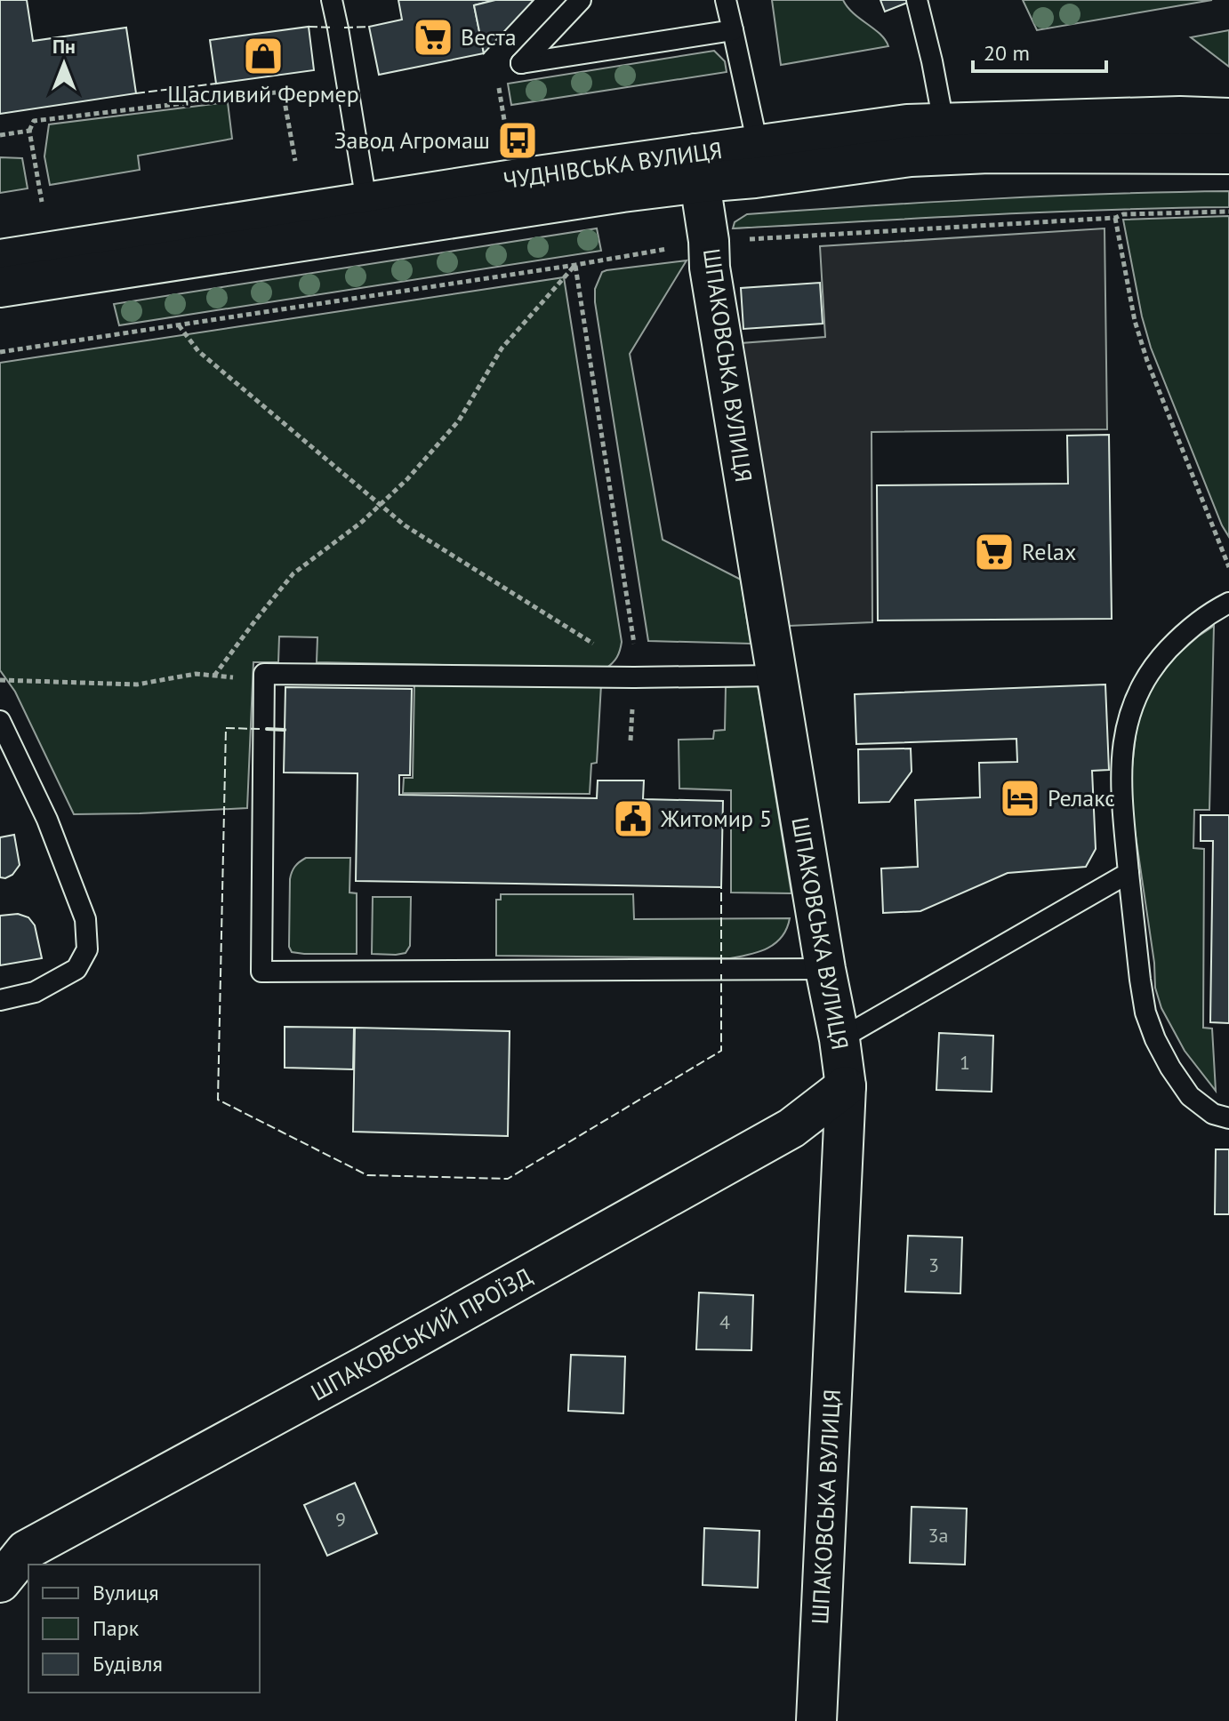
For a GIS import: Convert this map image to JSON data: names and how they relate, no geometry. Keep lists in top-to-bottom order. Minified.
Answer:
{"streets":{"street":["ЧУДНІВСЬКА ВУЛИЦЯ","ШПАКОВСЬКА ВУЛИЦЯ","ШПАКОВСЬКИЙ ПРОЇЗД"]},"crossings":[["ЧУДНІВСЬКА ВУЛИЦЯ","ШПАКОВСЬКА ВУЛИЦЯ"],["ШПАКОВСЬКА ВУЛИЦЯ","ШПАКОВСЬКИЙ ПРОЇЗД"]],"places":{"supermarket":["Веста","Relax"],"shop":["Щасливий Фермер"],"bus stop":["Завод Агромаш"],"hotel":["Релакс"],"public building":["Житомир 5"]},"house_numbers":["1","3","4","9","3а"],"legend":["Вулиця","Парк","Будівля"],"scale_bar":"20 m","north":"top"}
